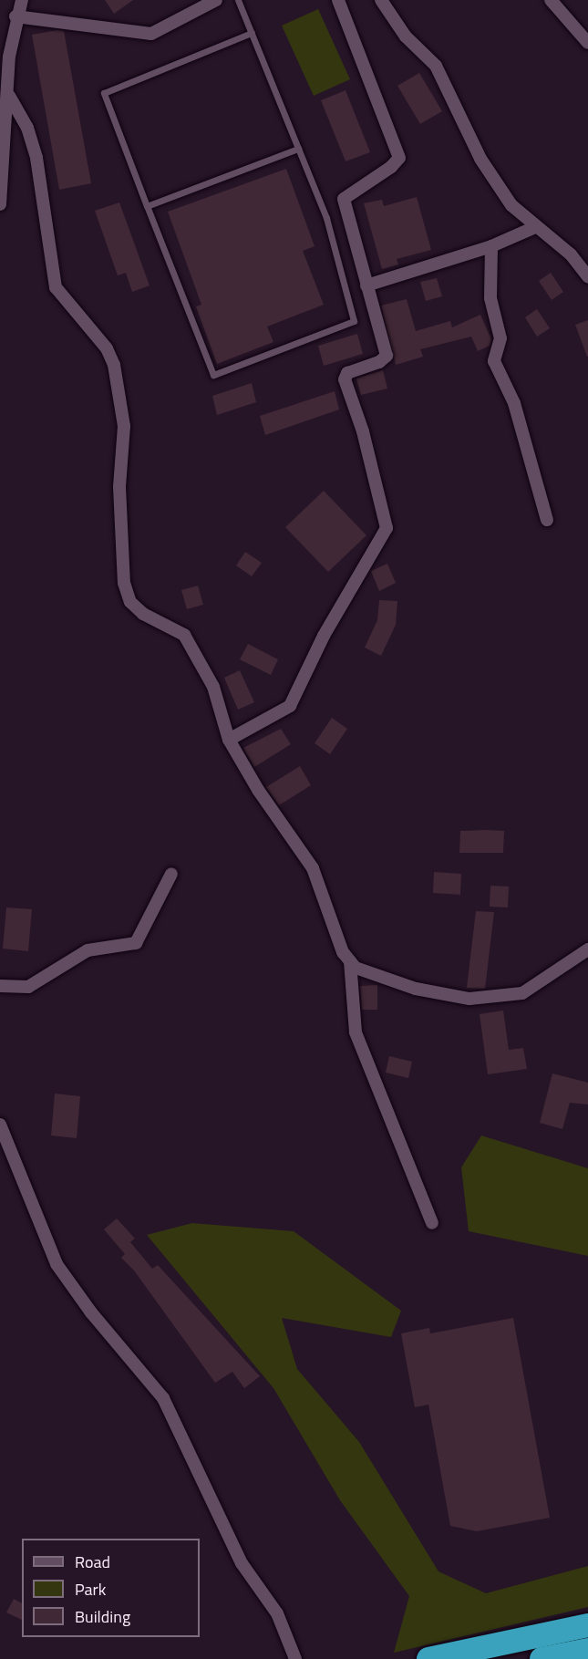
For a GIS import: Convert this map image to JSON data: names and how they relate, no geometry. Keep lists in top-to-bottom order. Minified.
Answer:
{"legend":["Road","Park","Building"]}
